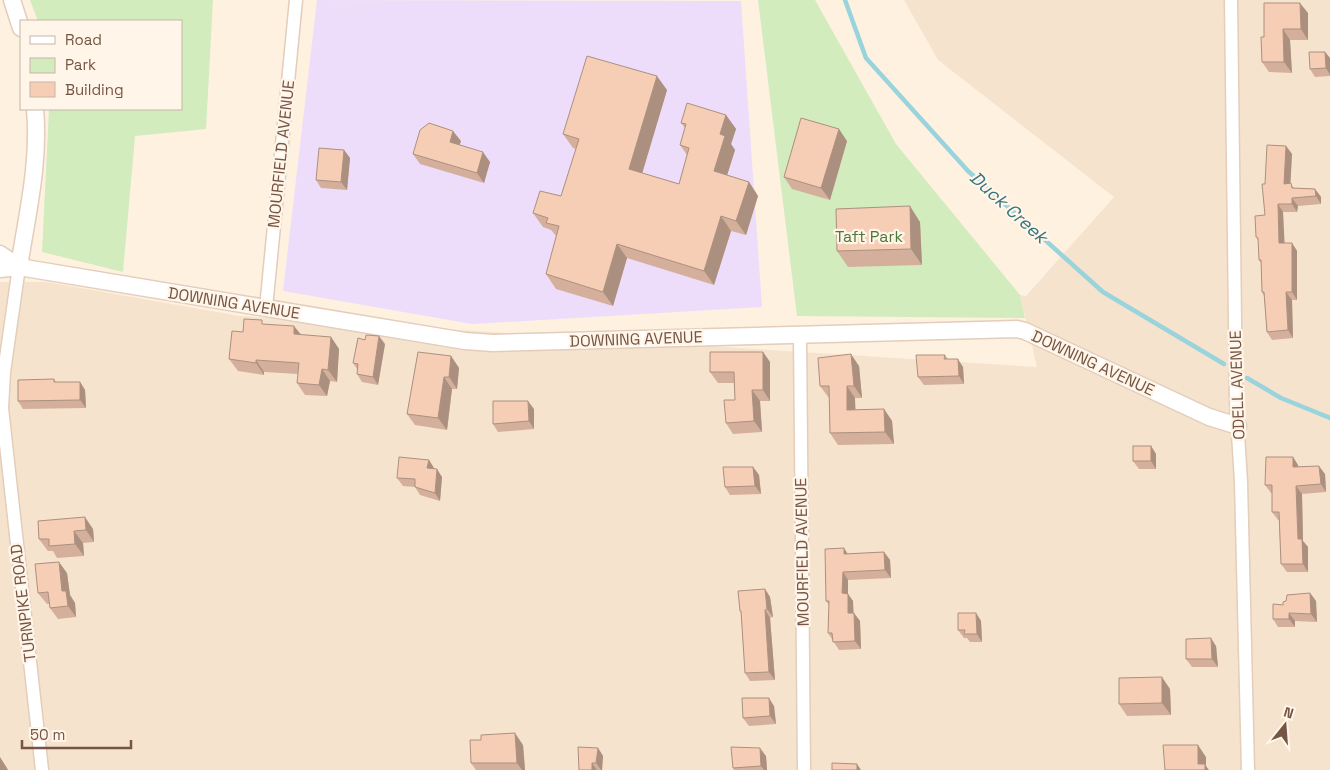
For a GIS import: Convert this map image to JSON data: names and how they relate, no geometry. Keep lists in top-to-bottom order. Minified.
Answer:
{"streets":{"street":["MOURFIELD AVENUE","DOWNING AVENUE","ODELL AVENUE","TURNPIKE ROAD"]},"crossings":[["MOURFIELD AVENUE","DOWNING AVENUE"],["DOWNING AVENUE","ODELL AVENUE"],["DOWNING AVENUE","TURNPIKE ROAD"]],"water":["Duck Creek"],"parks":["Taft Park"],"legend":["Road","Park","Building"],"scale_bar":"50 m","north":"top"}
